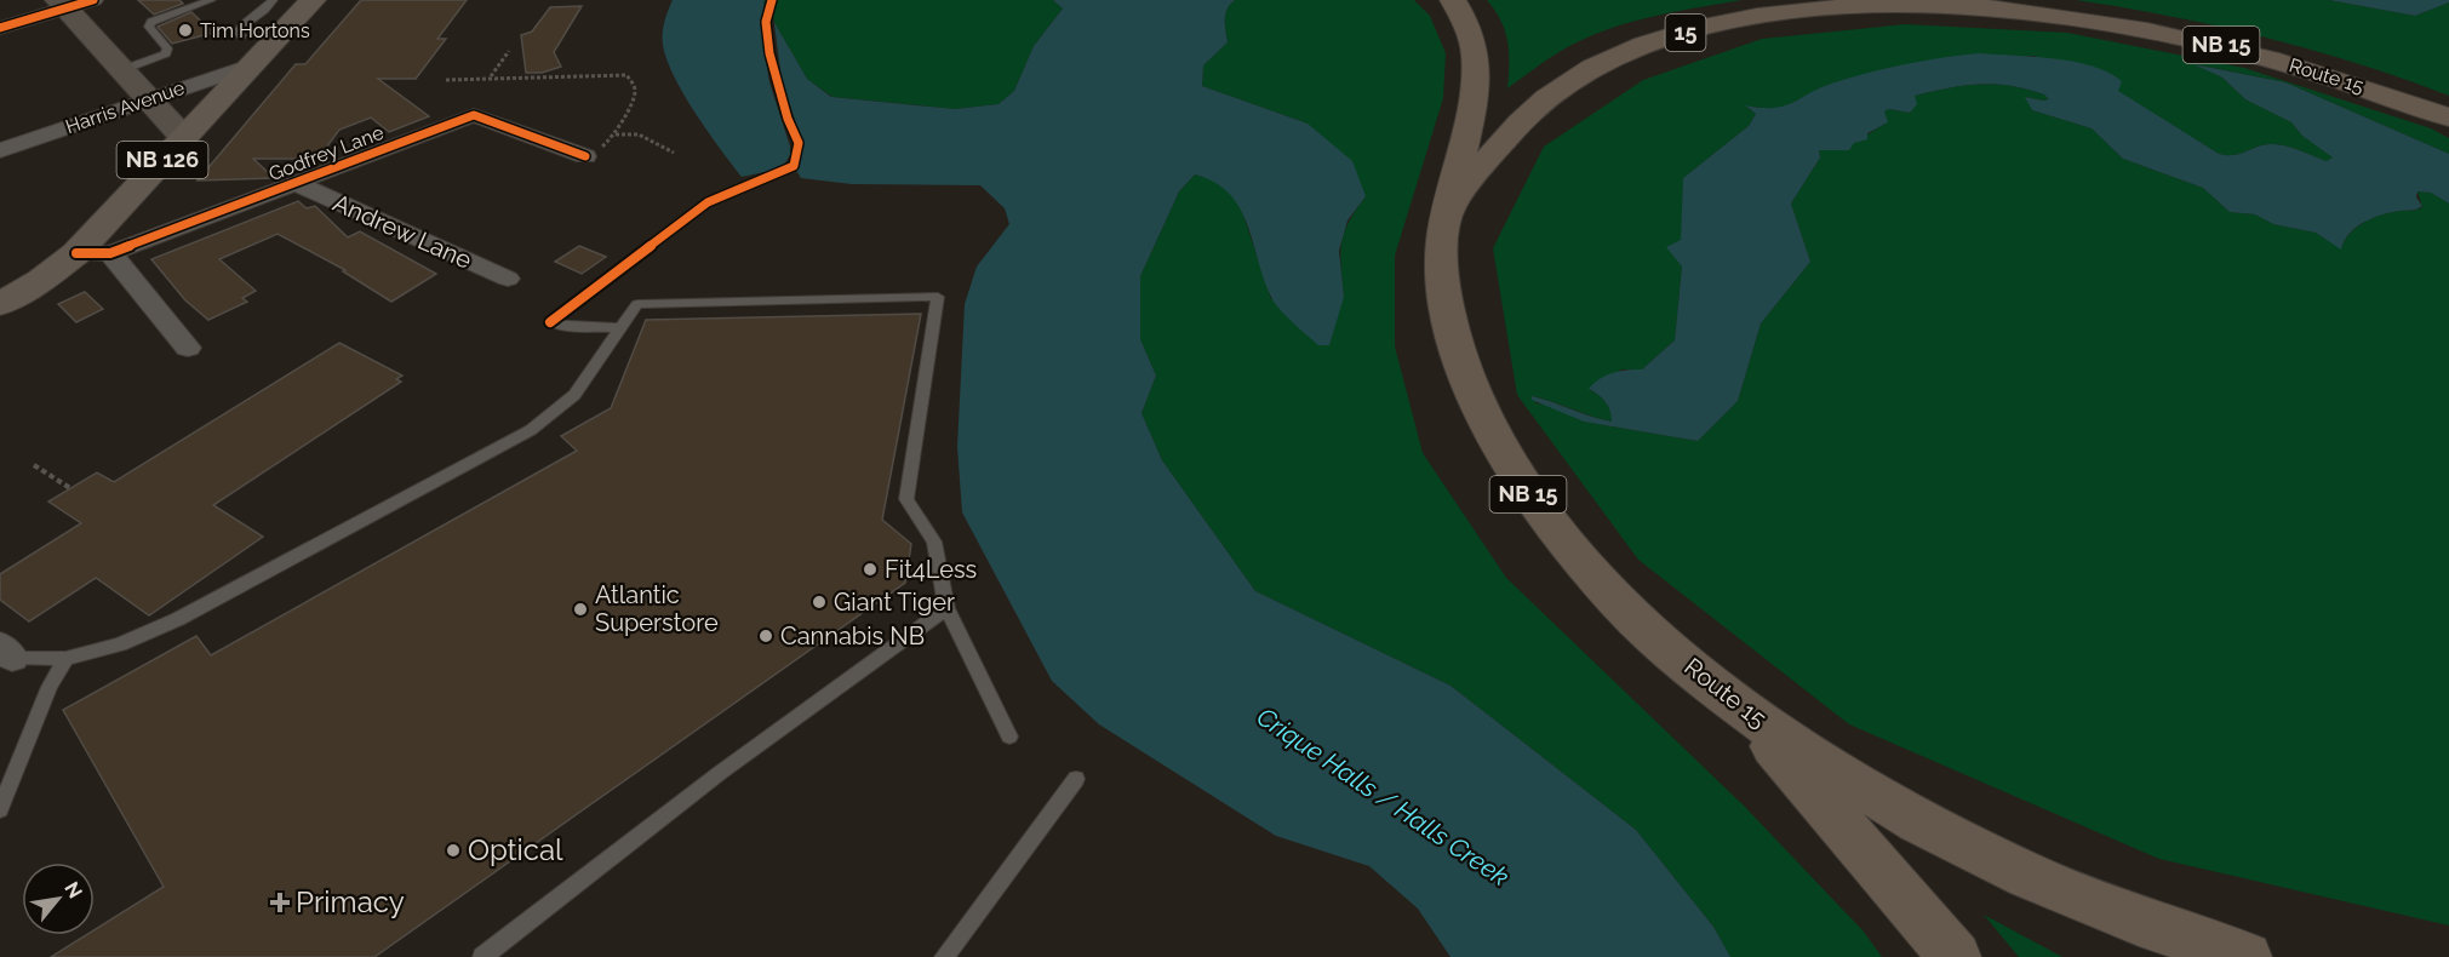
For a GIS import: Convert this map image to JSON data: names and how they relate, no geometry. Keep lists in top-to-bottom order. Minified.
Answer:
{"streets":{"highway":["15","NB 15","Route 15"],"main road":["NB 126"],"street":["Harris Avenue","Godfrey Lane","Andrew Lane"]},"crossings":[["15","NB 15"],["15","Route 15"],["NB 15","Route 15"],["Harris Avenue","NB 126"],["Godfrey Lane","NB 126"],["Godfrey Lane","Andrew Lane"]],"water":["Crique Halls / Halls Creek"],"places":{"other":["Tim Hortons","Fit4Less","Giant Tiger","Atlantic Superstore","Cannabis NB","Optical"],"health":["Primacy"]},"north":"top right"}
